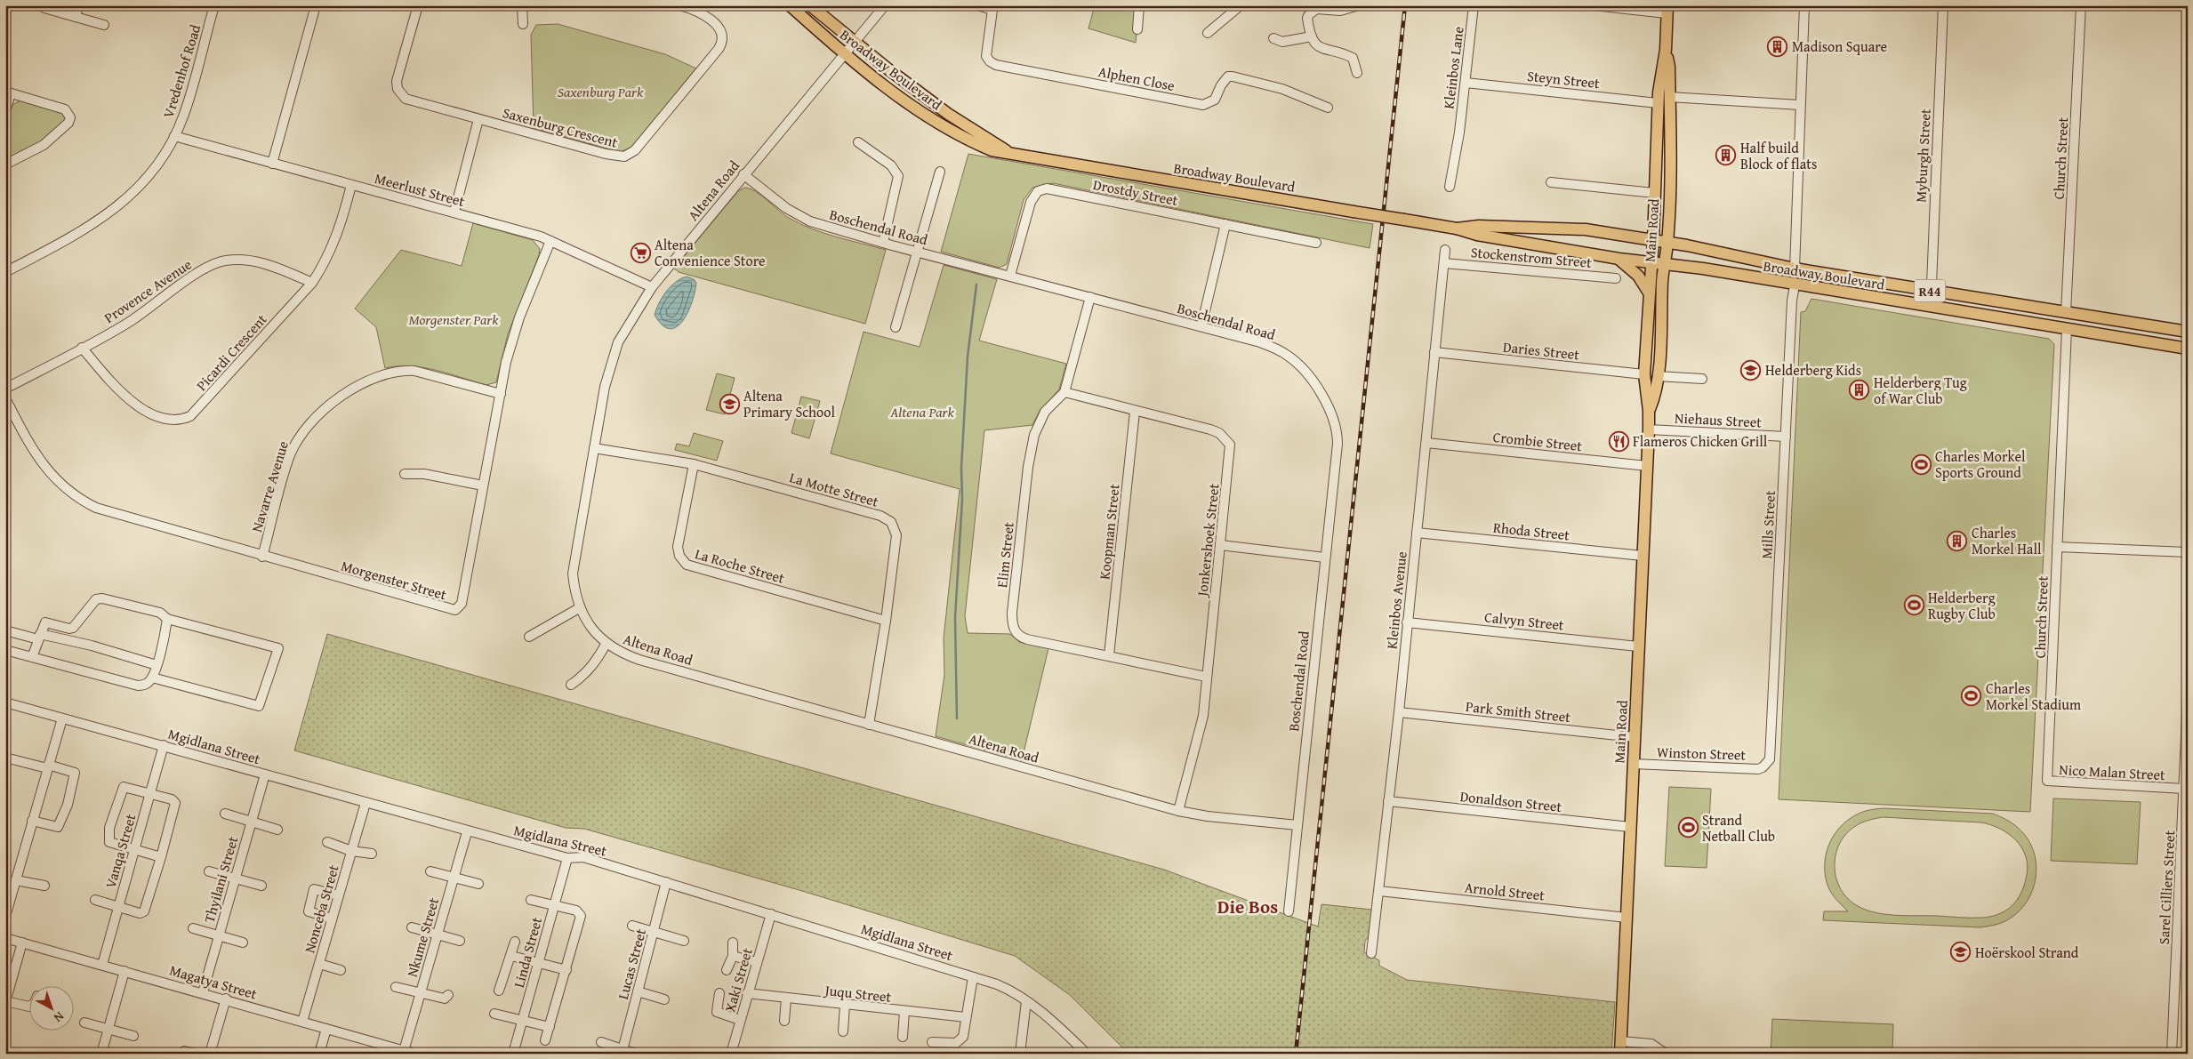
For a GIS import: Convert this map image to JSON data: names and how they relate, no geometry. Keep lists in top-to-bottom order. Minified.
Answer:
{"streets":{"main road":["Broadway Boulevard","Main Road","R44"],"street":["Kleinbos Lane","Vredenhof Road","Alphen Close","Steyn Street","Saxenburg Crescent","Myburgh Street","Church Street","Meerlust Street","Altena Road","Drostdy Street","Boschendal Road","Stockenstrom Street","Provence Avenue","Daries Street","Picardi Crescent","Niehaus Street","Crombie Street","Navarre Avenue","La Motte Street","Mills Street","Rhoda Street","Koopman Street","Jonkershoek Street","Elim Street","La Roche Street","Morgenster Street","Kleinbos Avenue","Calvyn Street","Park Smith Street","Mgidlana Street","Winston Street","Nico Malan Street","Donaldson Street","Vanqa Street","Thyilani Street","Sarel Cilliers Street","Arnold Street","Nonceba Street","Nkume Street","Linda Street","Lucas Street","Xaki Street","Magatya Street","Juqu Street"]},"crossings":[["Kleinbos Lane","Steyn Street"],["Broadway Boulevard","Myburgh Street"],["Broadway Boulevard","Church Street"],["Broadway Boulevard","Altena Road"],["Broadway Boulevard","Main Road"],["Broadway Boulevard","Mills Street"],["Vredenhof Road","Meerlust Street"],["Steyn Street","Main Road"],["Church Street","Nico Malan Street"],["Meerlust Street","Altena Road"],["Meerlust Street","Picardi Crescent"],["Meerlust Street","Morgenster Street"],["Altena Road","Boschendal Road"],["Altena Road","La Motte Street"],["Altena Road","Jonkershoek Street"],["Drostdy Street","Boschendal Road"],["Boschendal Road","Elim Street"],["Main Road","Daries Street"],["Main Road","Niehaus Street"],["Main Road","Crombie Street"],["Main Road","Rhoda Street"],["Main Road","Calvyn Street"],["Main Road","Park Smith Street"],["Main Road","Winston Street"],["Main Road","Donaldson Street"],["Main Road","Arnold Street"],["Stockenstrom Street","Kleinbos Avenue"],["Provence Avenue","Picardi Crescent"],["Daries Street","Kleinbos Avenue"],["Niehaus Street","Mills Street"],["Crombie Street","Kleinbos Avenue"],["Navarre Avenue","Morgenster Street"],["La Motte Street","La Roche Street"],["Mills Street","Winston Street"],["Rhoda Street","Kleinbos Avenue"],["Koopman Street","Jonkershoek Street"],["Koopman Street","Elim Street"],["Jonkershoek Street","Elim Street"],["Kleinbos Avenue","Calvyn Street"],["Kleinbos Avenue","Park Smith Street"],["Kleinbos Avenue","Donaldson Street"],["Kleinbos Avenue","Arnold Street"],["Mgidlana Street","Vanqa Street"],["Mgidlana Street","Thyilani Street"],["Mgidlana Street","Nonceba Street"],["Mgidlana Street","Nkume Street"],["Mgidlana Street","Linda Street"],["Mgidlana Street","Lucas Street"],["Mgidlana Street","Xaki Street"],["Nico Malan Street","Sarel Cilliers Street"],["Vanqa Street","Magatya Street"],["Thyilani Street","Magatya Street"],["Nonceba Street","Magatya Street"],["Nkume Street","Magatya Street"],["Xaki Street","Juqu Street"]],"districts":["Die Bos"],"parks":["Saxenburg Park","Morgenster Park","Altena Park"],"places":{"building":["Madison Square","Half build Block of flats","Helderberg Tug of War Club","Charles Morkel Hall"],"supermarket":["Altena Convenience Store"],"school or university":["Helderberg Kids","Altena Primary School","Hoërskool Strand"],"restaurant":["Flameros Chicken Grill"],"sports":["Charles Morkel Sports Ground","Helderberg Rugby Club","Charles Morkel Stadium","Strand Netball Club"]},"north":"bottom right"}
